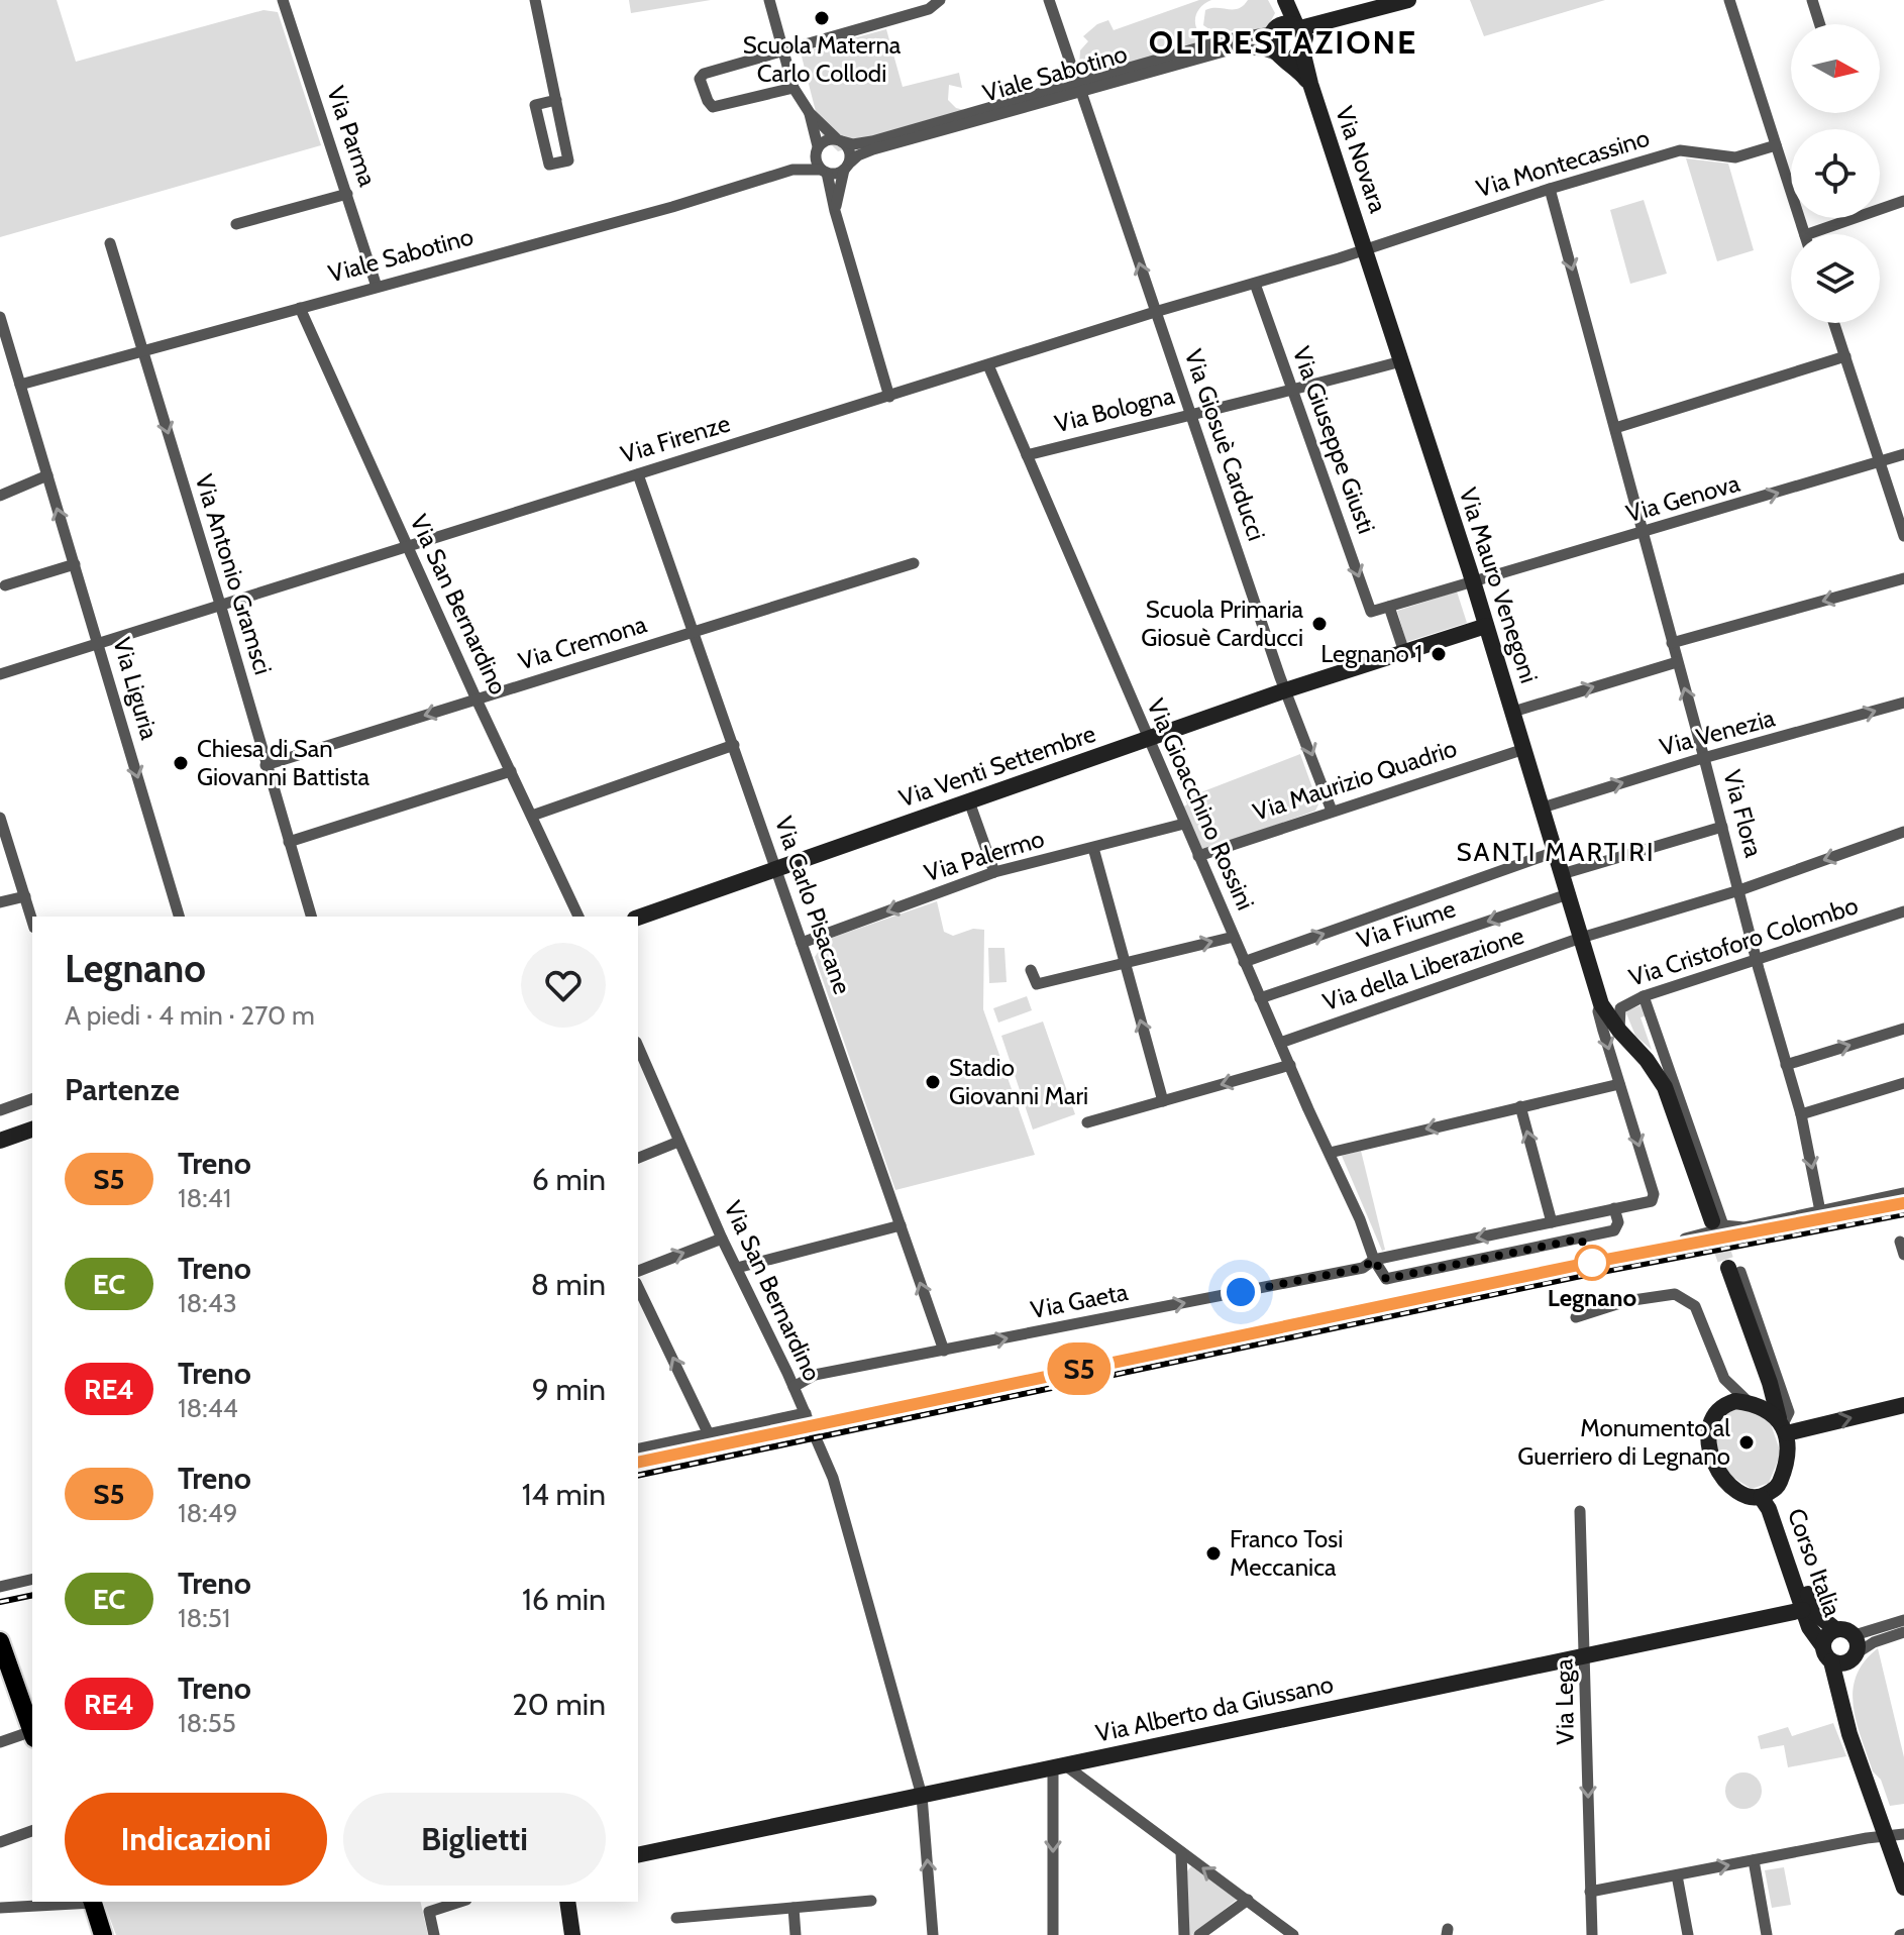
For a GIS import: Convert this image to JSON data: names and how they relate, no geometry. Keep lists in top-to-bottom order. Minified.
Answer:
{"streets":{"street":["Viale Sabotino","Via Parma","Via Novara","Via Montecassino","Via Bologna","Via Firenze","Via Giuseppe Giusti","Via Giosuè Carducci","Via Genova","Via Antonio Gramsci","Via Mauro Venegoni","Via San Bernardino","Via Cremona","Via Liguria","Via Venezia","Via Venti Settembre","Via Maurizio Quadrio","Via Gioacchino Rossini","Via Flora","Via Palermo","Via Carlo Pisacane","Via Fiume","Via Cristoforo Colombo","Via della Liberazione","Via Gaeta","Corso Italia","Via Lega","Via Alberto da Giussano"]},"crossings":[["Viale Sabotino","Via Parma"],["Viale Sabotino","Via Novara"],["Viale Sabotino","Via Giosuè Carducci"],["Viale Sabotino","Via Antonio Gramsci"],["Viale Sabotino","Via San Bernardino"],["Viale Sabotino","Via Liguria"],["Via Novara","Via Montecassino"],["Via Novara","Via Firenze"],["Via Novara","Via Mauro Venegoni"],["Via Montecassino","Via Firenze"],["Via Montecassino","Via Mauro Venegoni"],["Via Montecassino","Via Flora"],["Via Bologna","Via Giuseppe Giusti"],["Via Bologna","Via Giosuè Carducci"],["Via Bologna","Via Mauro Venegoni"],["Via Bologna","Via Gioacchino Rossini"],["Via Firenze","Via Giuseppe Giusti"],["Via Firenze","Via Giosuè Carducci"],["Via Firenze","Via Antonio Gramsci"],["Via Firenze","Via Mauro Venegoni"],["Via Firenze","Via San Bernardino"],["Via Firenze","Via Liguria"],["Via Firenze","Via Gioacchino Rossini"],["Via Firenze","Via Carlo Pisacane"],["Via Giuseppe Giusti","Via Genova"],["Via Giosuè Carducci","Via Venti Settembre"],["Via Giosuè Carducci","Via Maurizio Quadrio"],["Via Genova","Via Mauro Venegoni"],["Via Genova","Via Flora"],["Via Antonio Gramsci","Via Cremona"],["Via Mauro Venegoni","Via Venezia"],["Via Mauro Venegoni","Via Venti Settembre"],["Via Mauro Venegoni","Via Maurizio Quadrio"],["Via Mauro Venegoni","Via Fiume"],["Via Mauro Venegoni","Via Cristoforo Colombo"],["Via Mauro Venegoni","Via della Liberazione"],["Via San Bernardino","Via Cremona"],["Via San Bernardino","Via Gaeta"],["Via San Bernardino","Via Alberto da Giussano"],["Via Cremona","Via Carlo Pisacane"],["Via Venezia","Via Flora"],["Via Venti Settembre","Via Gioacchino Rossini"],["Via Venti Settembre","Via Carlo Pisacane"],["Via Maurizio Quadrio","Via Gioacchino Rossini"],["Via Gioacchino Rossini","Via Palermo"],["Via Gioacchino Rossini","Via Fiume"],["Via Gioacchino Rossini","Via della Liberazione"],["Via Gioacchino Rossini","Via Gaeta"],["Via Flora","Via Cristoforo Colombo"],["Via Flora","Via della Liberazione"],["Via Palermo","Via Carlo Pisacane"],["Via Carlo Pisacane","Via Gaeta"],["Corso Italia","Via Alberto da Giussano"],["Via Lega","Via Alberto da Giussano"]],"one_way":["Via Giuseppe Giusti","Via Genova","Via Antonio Gramsci","Via Palermo","Via Lega"],"districts":["OLTRESTAZIONE","SANTI MARTIRI"],"places":["Scuola Materna Carlo Collodi","Scuola Primaria Giosuè Carducci","Legnano 1","Chiesa di San Giovanni Battista","Stadio Giovanni Mari","Legnano","Monumento al Guerriero di Legnano","Franco Tosi Meccanica"],"north":"right","page":{"on_map":"S5","heading":[["Legnano","A piedi · 4 min · 270 m"],"Partenze"],"list":[{"mark":"S5","name":"Treno","note":"18:41","value":"6 min"},{"mark":"EC","name":"Treno","note":"18:43","value":"8 min"},{"mark":"RE4","name":"Treno","note":"18:44","value":"9 min"},{"mark":"S5","name":"Treno","note":"18:49","value":"14 min"},{"mark":"EC","name":"Treno","note":"18:51","value":"16 min"},{"mark":"RE4","name":"Treno","note":"18:55","value":"20 min"}],"buttons":["Indicazioni","Biglietti"]}}
